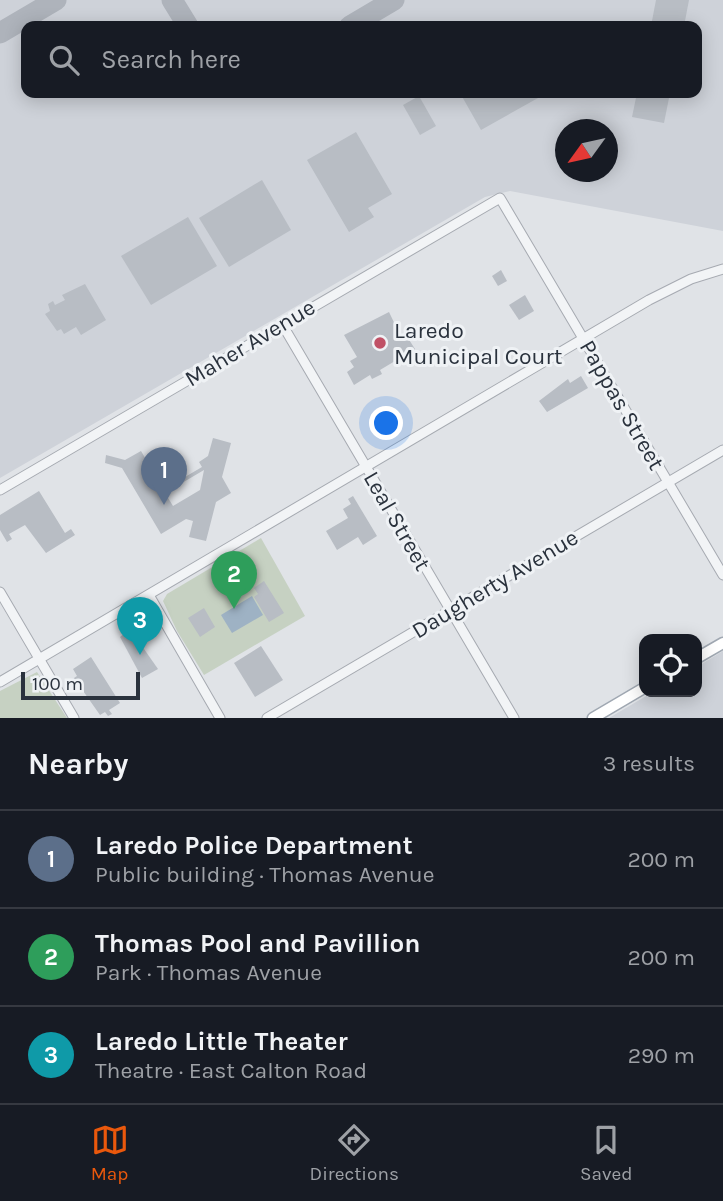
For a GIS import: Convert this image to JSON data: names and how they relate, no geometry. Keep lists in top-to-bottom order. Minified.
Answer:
{"streets":{"street":["Maher Avenue","Pappas Street","Leal Street","Daugherty Avenue"]},"crossings":[["Maher Avenue","Pappas Street"],["Maher Avenue","Leal Street"],["Pappas Street","Daugherty Avenue"],["Leal Street","Daugherty Avenue"]],"places":["Laredo Municipal Court"],"scale_bar":"100 m","north":"bottom left","page":{"search":"Search here","pins":["1","2","3"],"scale":"100 m","heading":["Nearby","3 results"],"list":[{"mark":"1","name":"Laredo Police Department","note":"Public building · Thomas Avenue","value":"200 m"},{"mark":"2","name":"Thomas Pool and Pavillion","note":"Park · Thomas Avenue","value":"200 m"},{"mark":"3","name":"Laredo Little Theater","note":"Theatre · East Calton Road","value":"290 m"}],"nav":["Map","Directions","Saved"]}}
